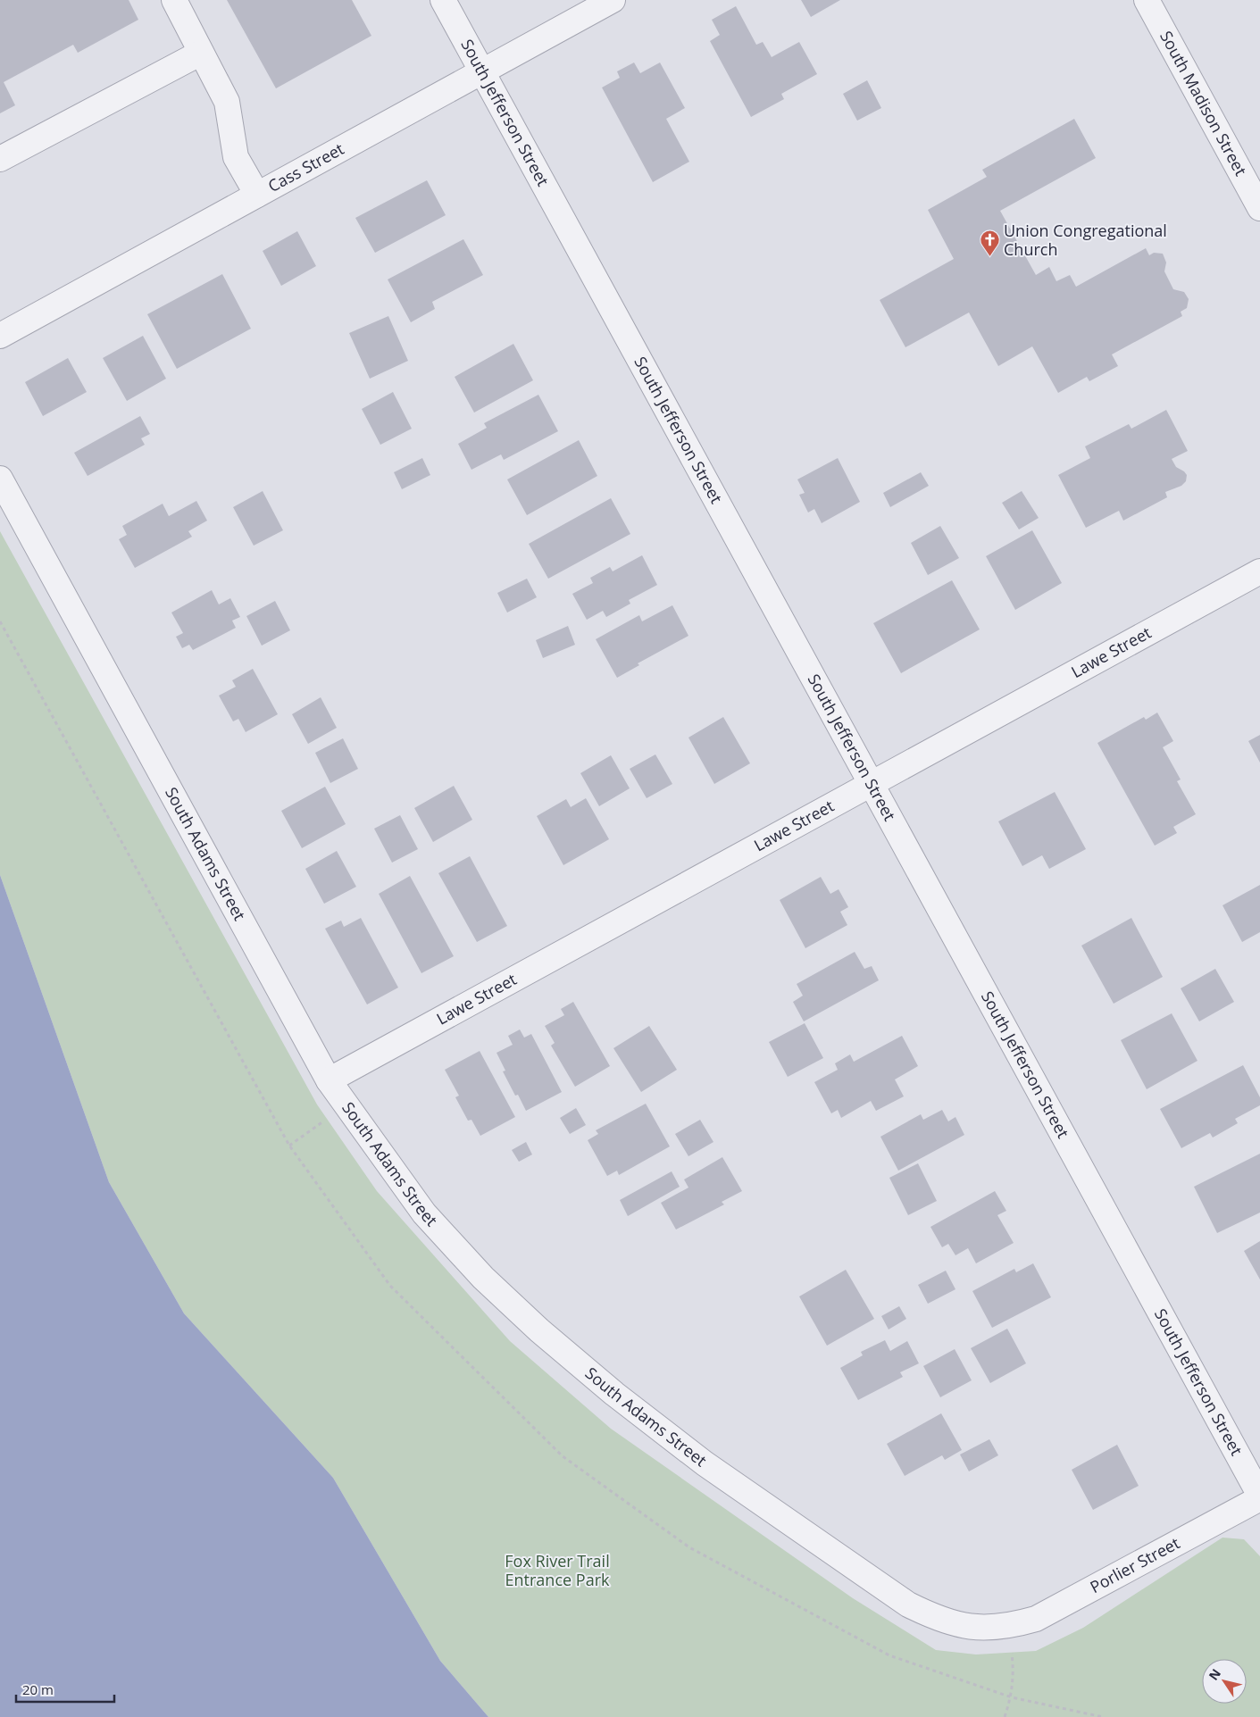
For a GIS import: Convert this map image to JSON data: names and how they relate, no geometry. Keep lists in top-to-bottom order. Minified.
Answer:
{"streets":{"street":["South Madison Street","South Jefferson Street","Cass Street","Lawe Street","South Adams Street","Porlier Street"]},"crossings":[["South Jefferson Street","Cass Street"],["South Jefferson Street","Lawe Street"],["South Jefferson Street","Porlier Street"],["Lawe Street","South Adams Street"],["South Adams Street","Porlier Street"]],"parks":["Fox River Trail Entrance Park"],"places":{"church":["Union Congregational Church"]},"scale_bar":"20 m","north":"top left"}
